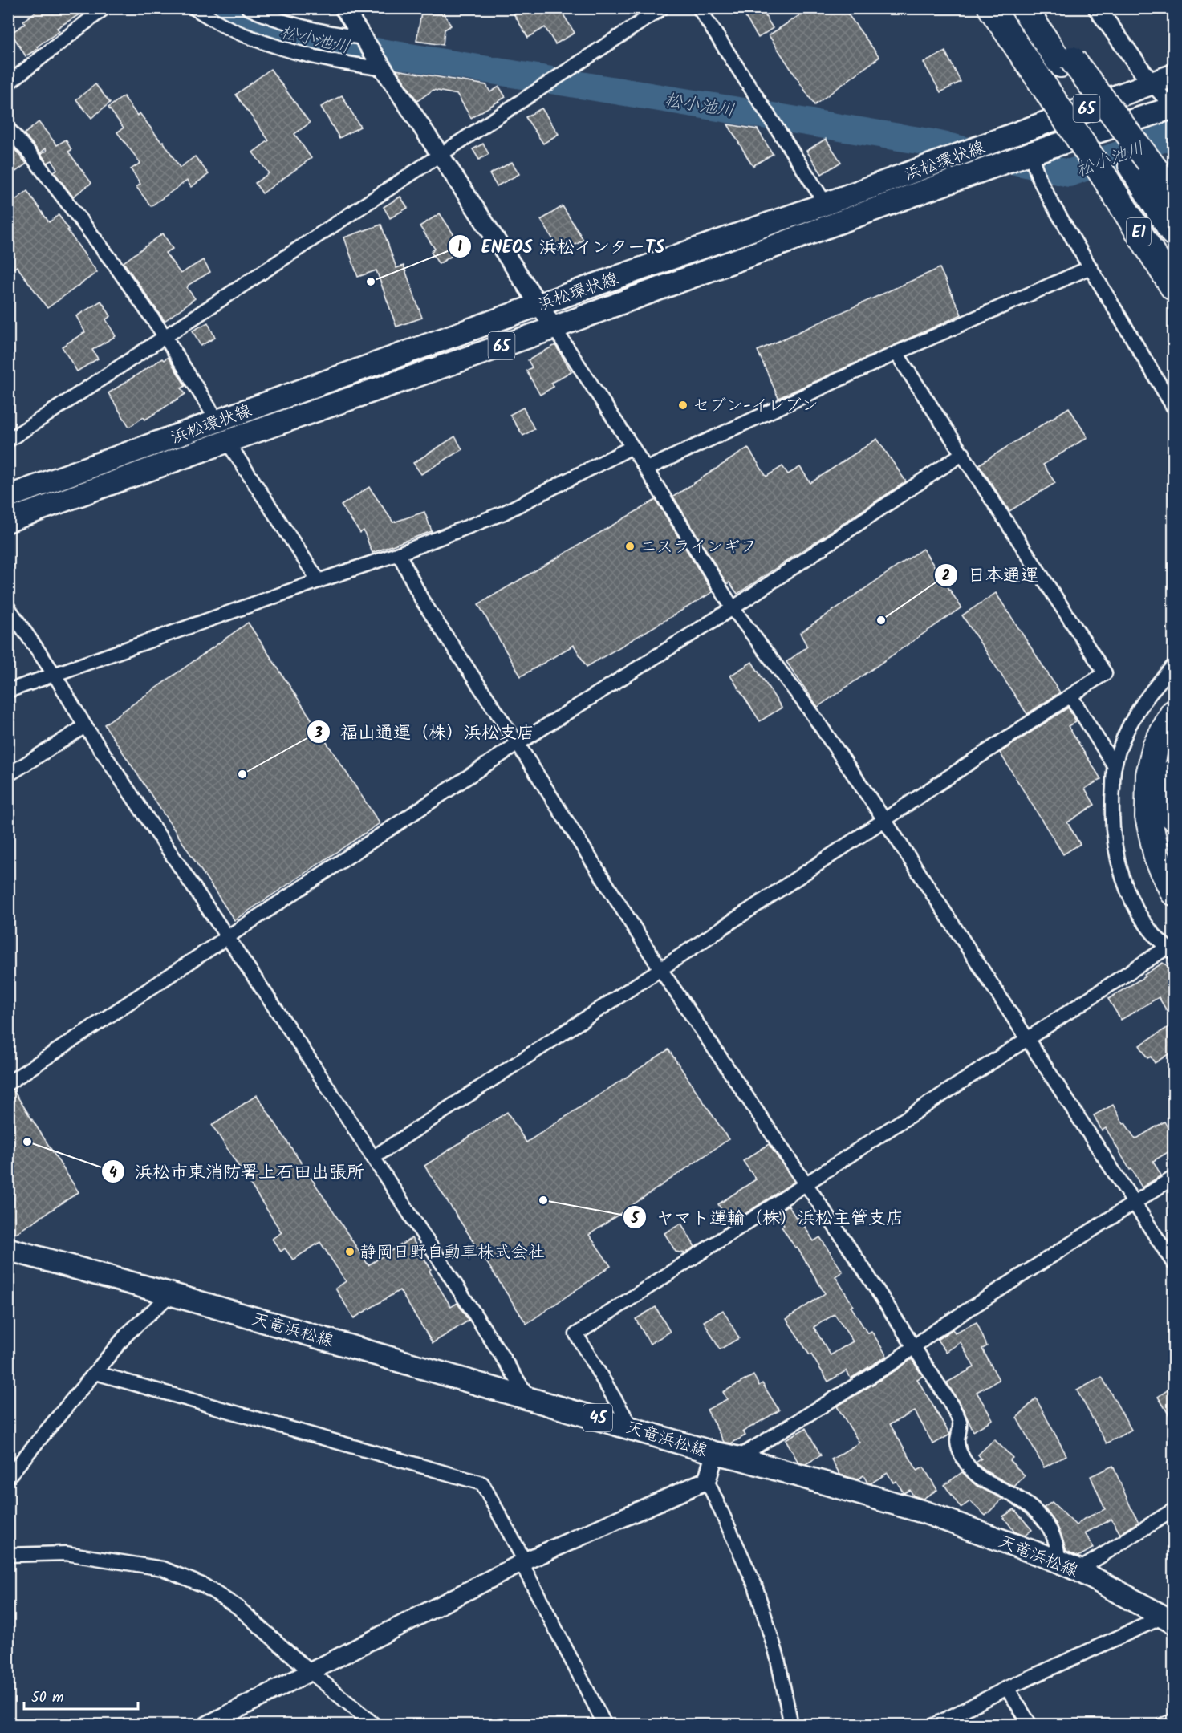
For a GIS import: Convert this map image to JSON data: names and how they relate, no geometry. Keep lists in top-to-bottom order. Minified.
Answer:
{"streets":{"highway":["E1"],"main road":["65","浜松環状線","天竜浜松線","45"]},"water":["松小池川"],"places":["ENEOS 浜松インターTS","セブン-イレブン","エスラインギフ","日本通運","福山通運（株）浜松支店","浜松市東消防署上石田出張所","ヤマト運輸（株）浜松主管支店","静岡日野自動車株式会社"],"scale_bar":"50 m"}
